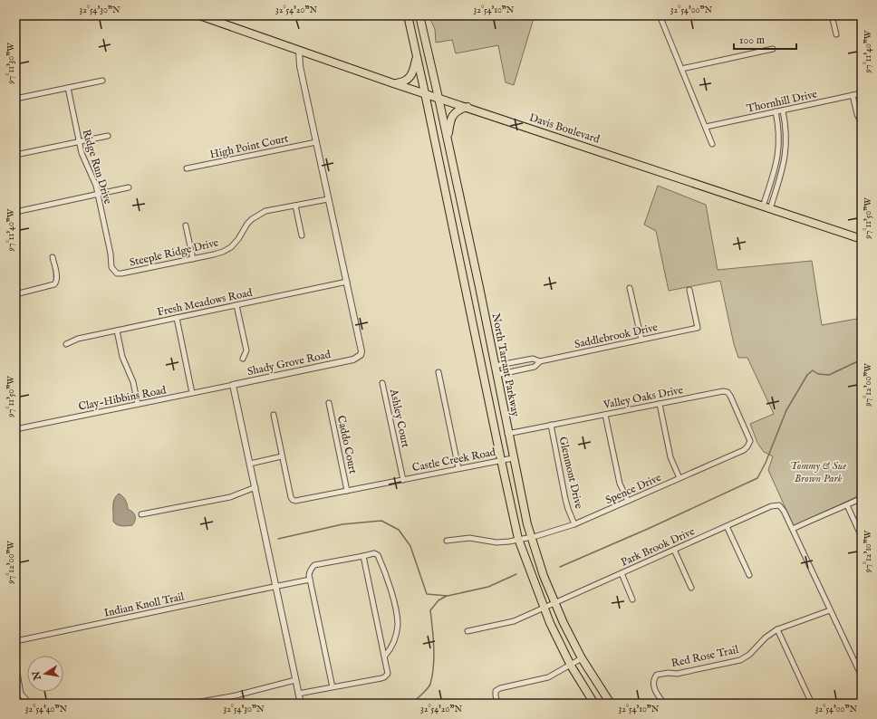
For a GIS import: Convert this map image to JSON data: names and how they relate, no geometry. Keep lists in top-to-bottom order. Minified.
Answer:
{"streets":{"main road":["Davis Boulevard","North Tarrant Parkway"],"street":["Thornhill Drive","High Point Court","Ridge Run Drive","Steeple Ridge Drive","Fresh Meadows Road","Saddlebrook Drive","Shady Grove Road","Valley Oaks Drive","Clay-Hibbins Road","Ashley Court","Caddo Court","Castle Creek Road","Glenmont Drive","Spence Drive","Park Brook Drive","Indian Knoll Trail","Red Rose Trail"]},"crossings":[["Davis Boulevard","Shady Grove Road"],["Davis Boulevard","North Tarrant Parkway"],["High Point Court","Shady Grove Road"],["Ridge Run Drive","Steeple Ridge Drive"],["Steeple Ridge Drive","Shady Grove Road"],["Fresh Meadows Road","Shady Grove Road"],["Saddlebrook Drive","North Tarrant Parkway"],["Shady Grove Road","Clay-Hibbins Road"],["North Tarrant Parkway","Valley Oaks Drive"],["North Tarrant Parkway","Castle Creek Road"],["North Tarrant Parkway","Spence Drive"],["North Tarrant Parkway","Park Brook Drive"],["Valley Oaks Drive","Glenmont Drive"],["Valley Oaks Drive","Spence Drive"],["Ashley Court","Castle Creek Road"],["Caddo Court","Castle Creek Road"],["Glenmont Drive","Spence Drive"]],"parks":["Tommy & Sue Brown Park"],"scale_bar":"100 m","north":"left","coordinates":["32°54'30\"N","32°54'20\"N","32°54'10\"N","32°54'00\"N","97°11'40\"W","97°11'30\"W","97°11'50\"W","97°12'00\"W","97°12'10\"W","32°54'40\"N"]}
